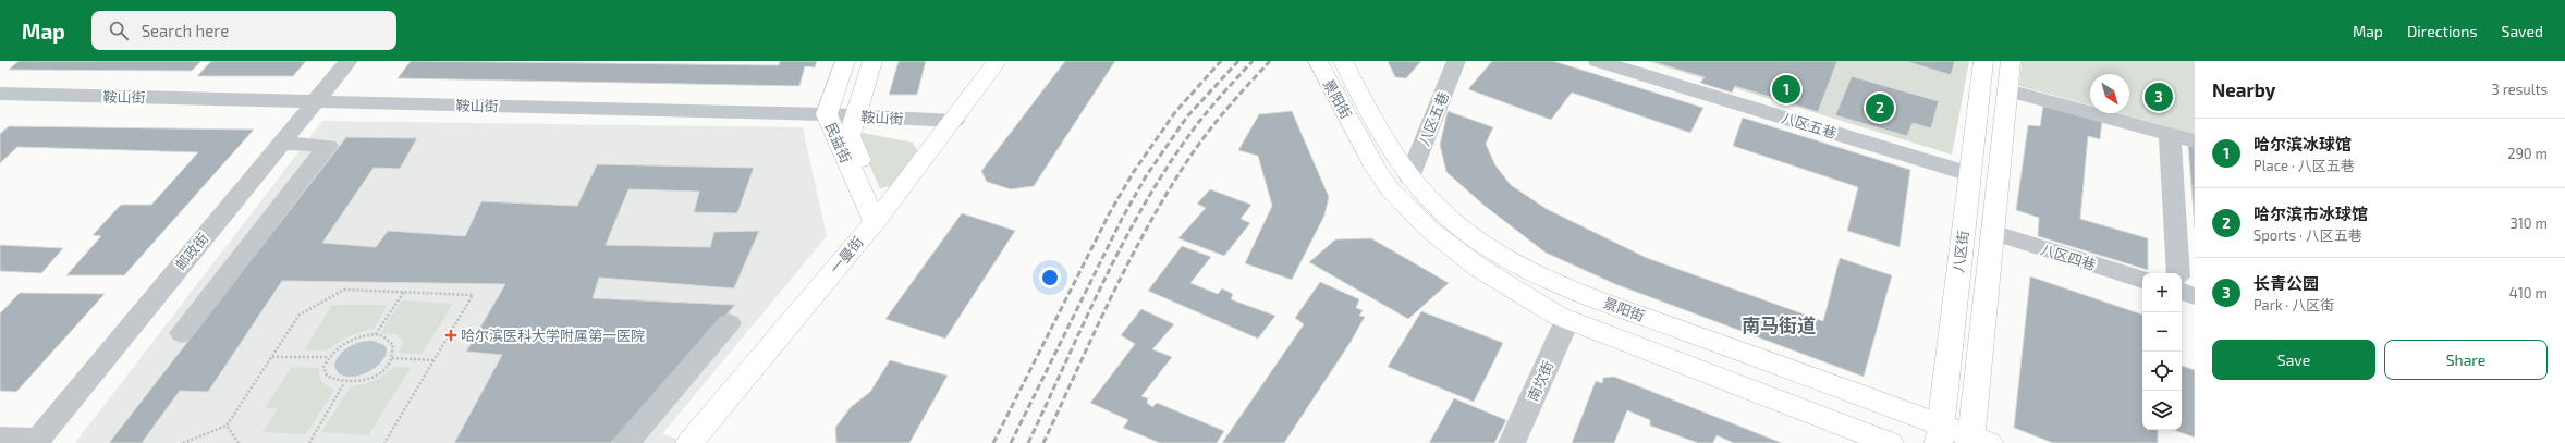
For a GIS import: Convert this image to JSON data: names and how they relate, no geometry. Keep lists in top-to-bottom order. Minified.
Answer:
{"streets":{"main road":["景阳街","民益街","八区街","一曼街"],"street":["鞍山街","八区五巷","邮政街","八区四巷","南坎街"]},"crossings":[["鞍山街","民益街"],["鞍山街","邮政街"],["鞍山街","一曼街"],["景阳街","八区五巷"],["景阳街","八区街"],["景阳街","南坎街"],["八区五巷","八区街"],["民益街","一曼街"],["八区街","八区四巷"]],"districts":["南马街道"],"places":{"health":["哈尔滨医科大学附属第一医院"]},"north":"bottom right","page":{"header":"Map","search":"Search here","nav":["Map","Directions","Saved"],"heading":["Nearby","3 results"],"pins":["1","3","2"],"list":[{"mark":"1","name":"哈尔滨冰球馆","note":"Place · 八区五巷","value":"290 m"},{"mark":"2","name":"哈尔滨市冰球馆","note":"Sports · 八区五巷","value":"310 m"},{"mark":"3","name":"长青公园","note":"Park · 八区街","value":"410 m"}],"map_buttons":["+","−"],"buttons":["Save","Share"]}}
